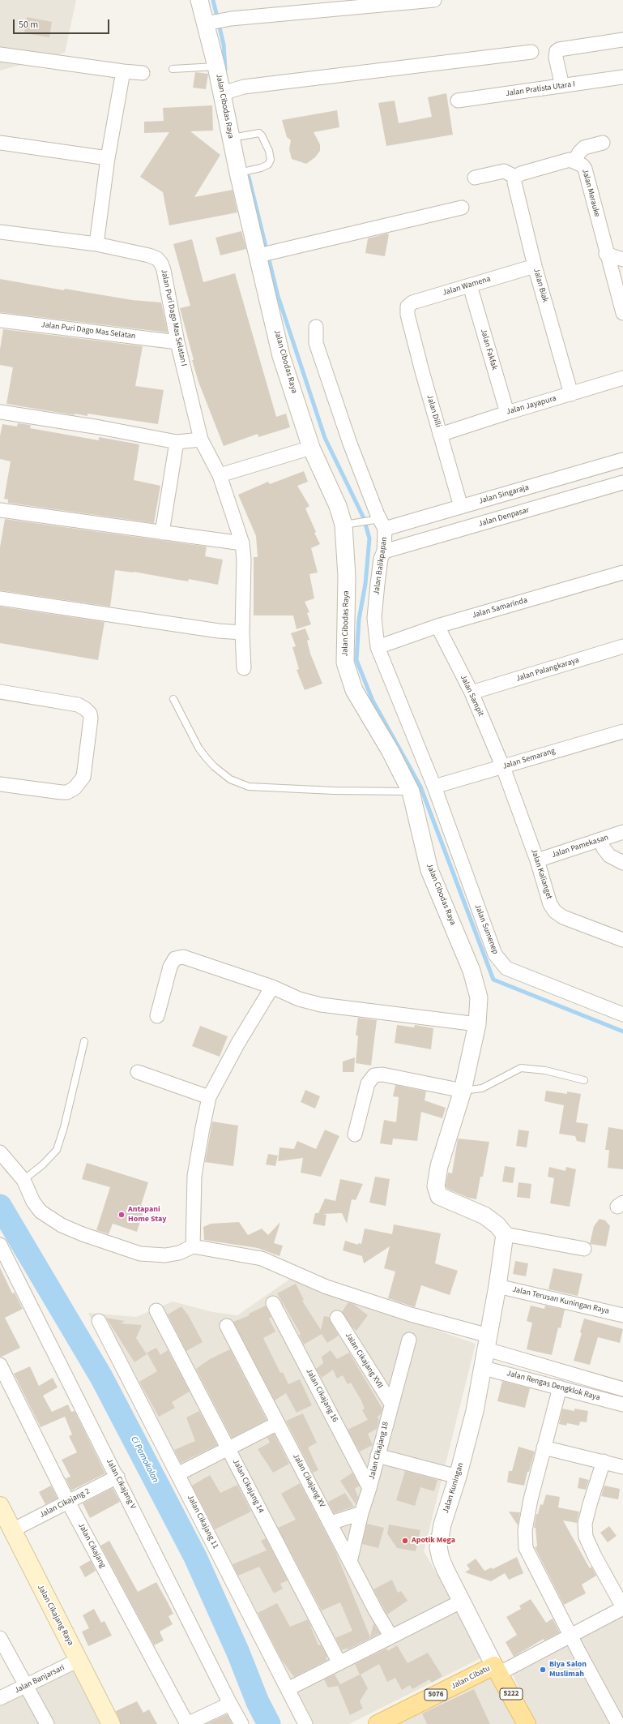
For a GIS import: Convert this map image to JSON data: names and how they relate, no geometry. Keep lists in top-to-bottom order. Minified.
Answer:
{"streets":{"main road":["Jalan Kuningan","Jalan Cikajang Raya","Jalan Cibatu","5222","5076"],"street":["Jalan Pratista Utara I","Jalan Cibodas Raya","Jalan Merauke","Jalan Biak","Jalan Wamena","Jalan Puri Dago Mas Selatan I","Jalan Puri Dago Mas Selatan","Jalan Fakfak","Jalan Jayapura","Jalan Dilli","Jalan Singaraja","Jalan Denpasar","Jalan Balikpapan","Jalan Samarinda","Jalan Palangkaraya","Jalan Sampit","Jalan Semarang","Jalan Pamekasan","Jalan Kalianget","Jalan Sumenep","Jalan Terusan Kuningan Raya","Jalan Cikajang XVII","Jalan Rengas Dengklok Raya","Jalan Cikajang 16","Jalan Cikajang 18","Jalan Cikajang XV","Jalan Cikajang V","Jalan Cikajang 14","Jalan Cikajang 2","Jalan Cikajang 11","Jalan Cikajang","Jalan Banjarsari"]},"crossings":[["Jalan Cibodas Raya","Jalan Kuningan"],["Jalan Merauke","Jalan Biak"],["Jalan Biak","Jalan Wamena"],["Jalan Biak","Jalan Jayapura"],["Jalan Wamena","Jalan Fakfak"],["Jalan Wamena","Jalan Dilli"],["Jalan Puri Dago Mas Selatan I","Jalan Puri Dago Mas Selatan"],["Jalan Fakfak","Jalan Jayapura"],["Jalan Jayapura","Jalan Dilli"],["Jalan Dilli","Jalan Singaraja"],["Jalan Singaraja","Jalan Balikpapan"],["Jalan Denpasar","Jalan Balikpapan"],["Jalan Balikpapan","Jalan Samarinda"],["Jalan Balikpapan","Jalan Semarang"],["Jalan Balikpapan","Jalan Sumenep"],["Jalan Samarinda","Jalan Sampit"],["Jalan Palangkaraya","Jalan Sampit"],["Jalan Sampit","Jalan Semarang"],["Jalan Sampit","Jalan Kalianget"],["Jalan Semarang","Jalan Kalianget"],["Jalan Semarang","Jalan Sumenep"],["Jalan Pamekasan","Jalan Kalianget"],["Jalan Terusan Kuningan Raya","Jalan Kuningan"],["Jalan Cikajang XVII","Jalan Cikajang 18"],["Jalan Rengas Dengklok Raya","Jalan Kuningan"],["Jalan Cikajang 16","Jalan Cikajang 18"],["Jalan Cikajang 18","Jalan Cikajang XV"],["Jalan Cikajang V","Jalan Cikajang 2"],["Jalan Kuningan","Jalan Cibatu"],["Jalan Cikajang 2","Jalan Cikajang"],["Jalan Cikajang 2","Jalan Cikajang Raya"],["Jalan Cikajang Raya","Jalan Banjarsari"]],"water":["Ci Pamokolan"],"places":["Antapani Home Stay","Apotik Mega","Biya Salon Muslimah"],"scale_bar":"50 m"}
